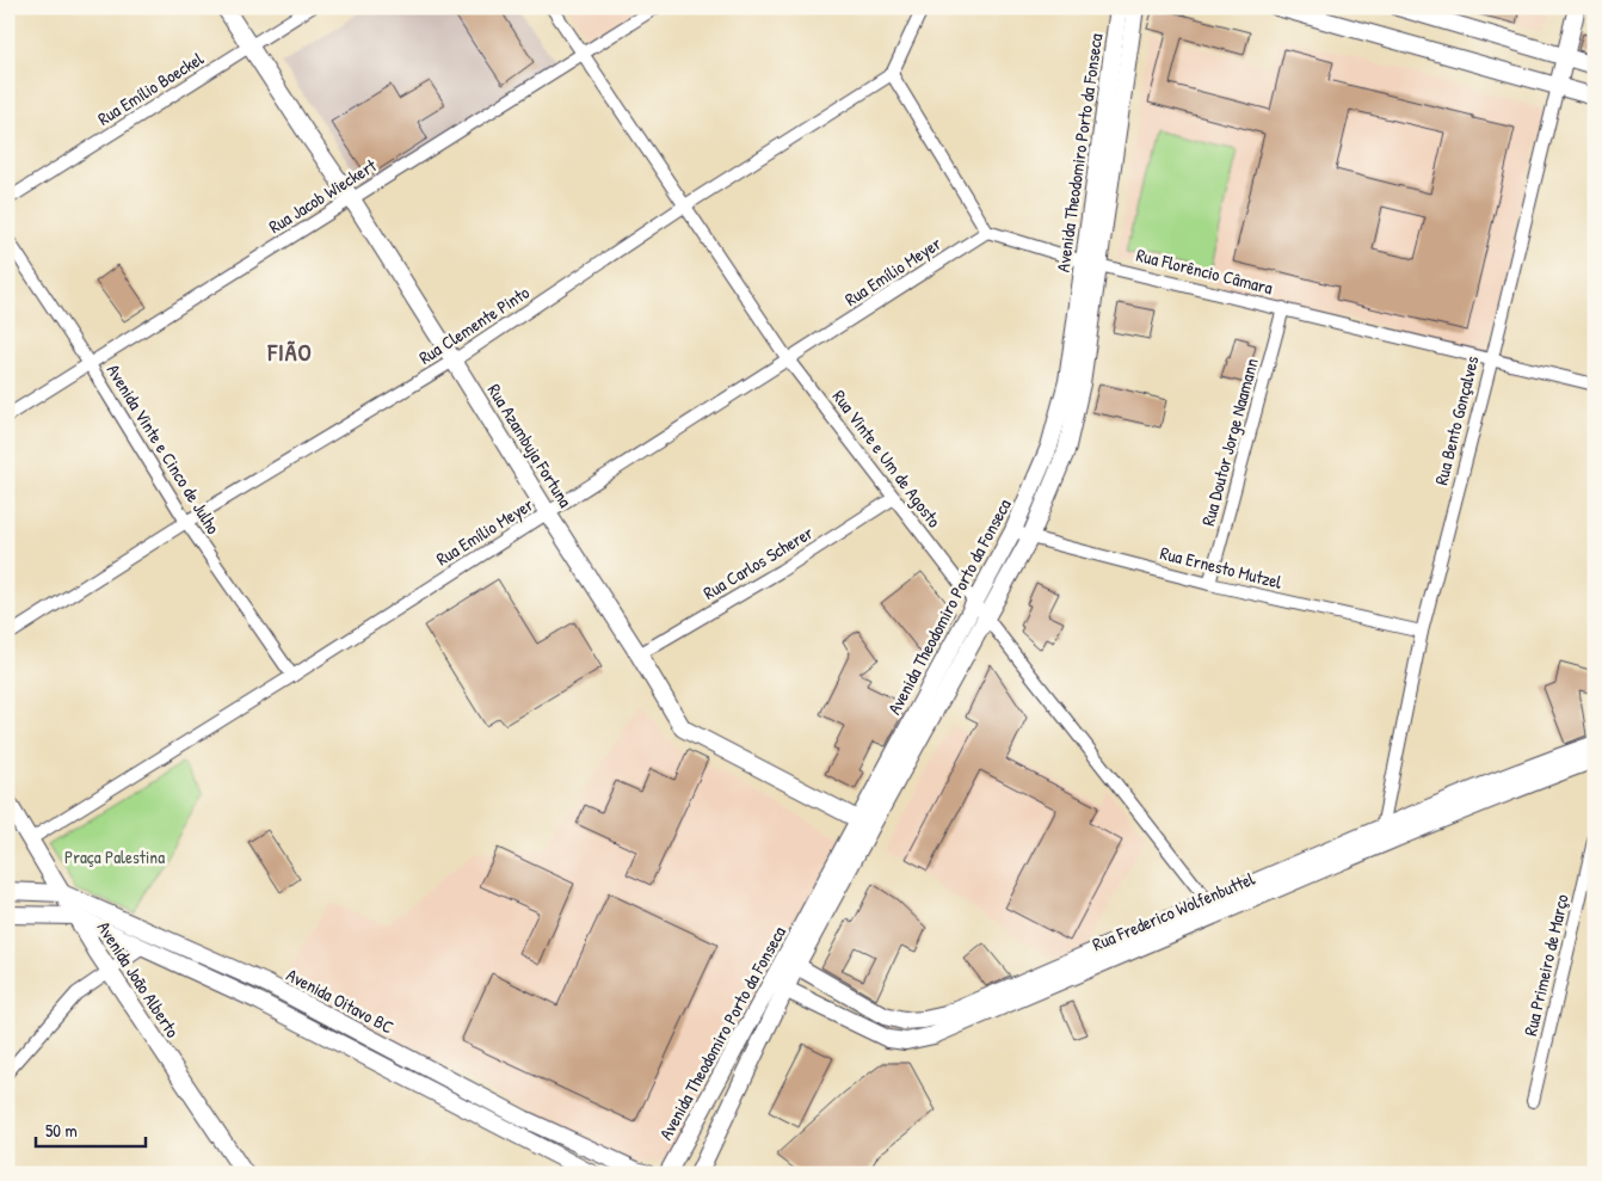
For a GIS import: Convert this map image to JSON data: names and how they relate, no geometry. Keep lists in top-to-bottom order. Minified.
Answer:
{"streets":{"street":["Rua Emílio Boeckel","Avenida Theodomiro Porto da Fonseca","Rua Jacob Wieckert","Rua Emílio Meyer","Rua Florêncio Câmara","Rua Clemente Pinto","Rua Bento Gonçalves","Rua Doutor Jorge Naamann","Rua Azambuja Fortuna","Avenida Vinte e Cinco de Julho","Rua Vinte e Um de Agosto","Rua Carlos Scherer","Rua Ernesto Mutzel","Rua Frederico Wolfenbuttel","Rua Primeiro de Março","Avenida João Alberto","Avenida Oitavo BC"]},"crossings":[["Rua Emílio Boeckel","Rua Azambuja Fortuna"],["Avenida Theodomiro Porto da Fonseca","Rua Florêncio Câmara"],["Avenida Theodomiro Porto da Fonseca","Rua Azambuja Fortuna"],["Avenida Theodomiro Porto da Fonseca","Rua Vinte e Um de Agosto"],["Avenida Theodomiro Porto da Fonseca","Rua Ernesto Mutzel"],["Avenida Theodomiro Porto da Fonseca","Rua Frederico Wolfenbuttel"],["Rua Jacob Wieckert","Rua Azambuja Fortuna"],["Rua Jacob Wieckert","Avenida Vinte e Cinco de Julho"],["Rua Jacob Wieckert","Rua Vinte e Um de Agosto"],["Rua Emílio Meyer","Rua Florêncio Câmara"],["Rua Emílio Meyer","Rua Azambuja Fortuna"],["Rua Emílio Meyer","Avenida Vinte e Cinco de Julho"],["Rua Emílio Meyer","Rua Vinte e Um de Agosto"],["Rua Emílio Meyer","Avenida João Alberto"],["Rua Florêncio Câmara","Rua Bento Gonçalves"],["Rua Florêncio Câmara","Rua Doutor Jorge Naamann"],["Rua Clemente Pinto","Rua Azambuja Fortuna"],["Rua Clemente Pinto","Avenida Vinte e Cinco de Julho"],["Rua Clemente Pinto","Rua Vinte e Um de Agosto"],["Rua Bento Gonçalves","Rua Ernesto Mutzel"],["Rua Bento Gonçalves","Rua Frederico Wolfenbuttel"],["Rua Doutor Jorge Naamann","Rua Ernesto Mutzel"],["Rua Azambuja Fortuna","Rua Carlos Scherer"],["Rua Vinte e Um de Agosto","Rua Carlos Scherer"],["Rua Vinte e Um de Agosto","Rua Frederico Wolfenbuttel"],["Avenida João Alberto","Avenida Oitavo BC"]],"districts":["FIÃO"],"parks":["Praça Palestina"],"scale_bar":"50 m"}
